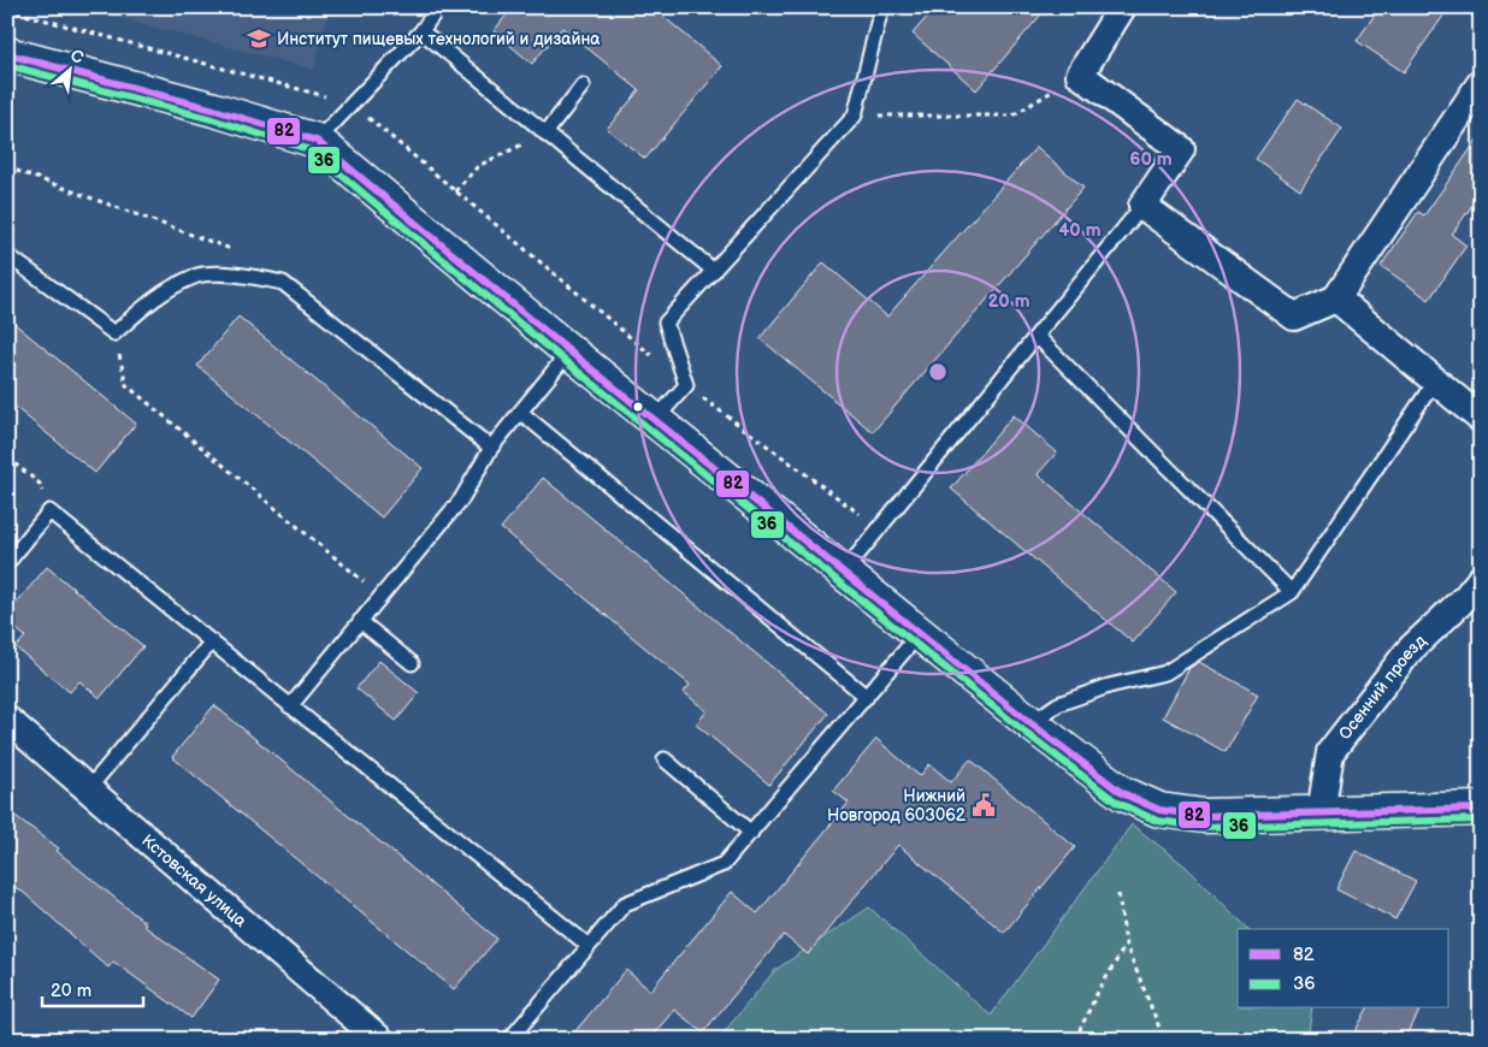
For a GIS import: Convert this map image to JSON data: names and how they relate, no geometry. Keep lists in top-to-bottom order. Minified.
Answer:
{"streets":{"street":["Осенний проезд","Кстовская улица"]},"places":{"school or university":["Институт пищевых технологий и дизайна"],"public building":["Нижний Новгород 603062"]},"lines":["transit line 82","transit line 36"],"legend":["82","36"],"scale_bar":"20 m","north":"top right","rings":["60 m","40 m","20 m"]}
